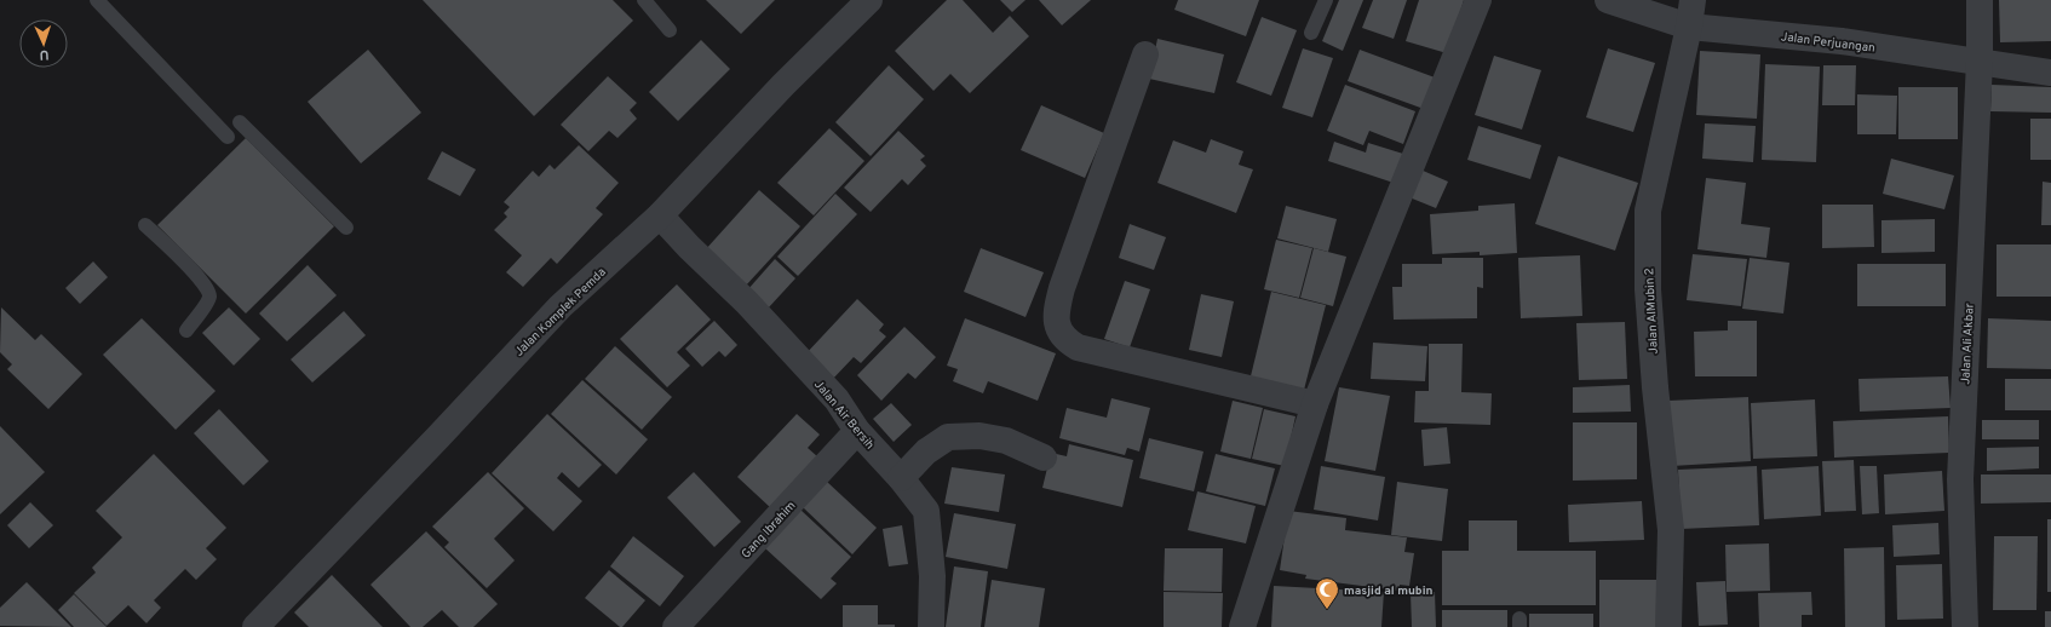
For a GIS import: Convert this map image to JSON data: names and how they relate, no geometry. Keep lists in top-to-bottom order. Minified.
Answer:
{"streets":{"street":["Jalan Perjuangan","Jalan Komplek Pemda","Jalan AlMubin 2","Jalan Ali Akbar","Jalan Air Bersih","Gang Ibrahim"]},"crossings":[["Jalan Perjuangan","Jalan AlMubin 2"],["Jalan Perjuangan","Jalan Ali Akbar"],["Jalan Komplek Pemda","Jalan Air Bersih"],["Jalan Air Bersih","Gang Ibrahim"]],"places":{"mosque":["masjid al mubin"]},"north":"bottom"}
